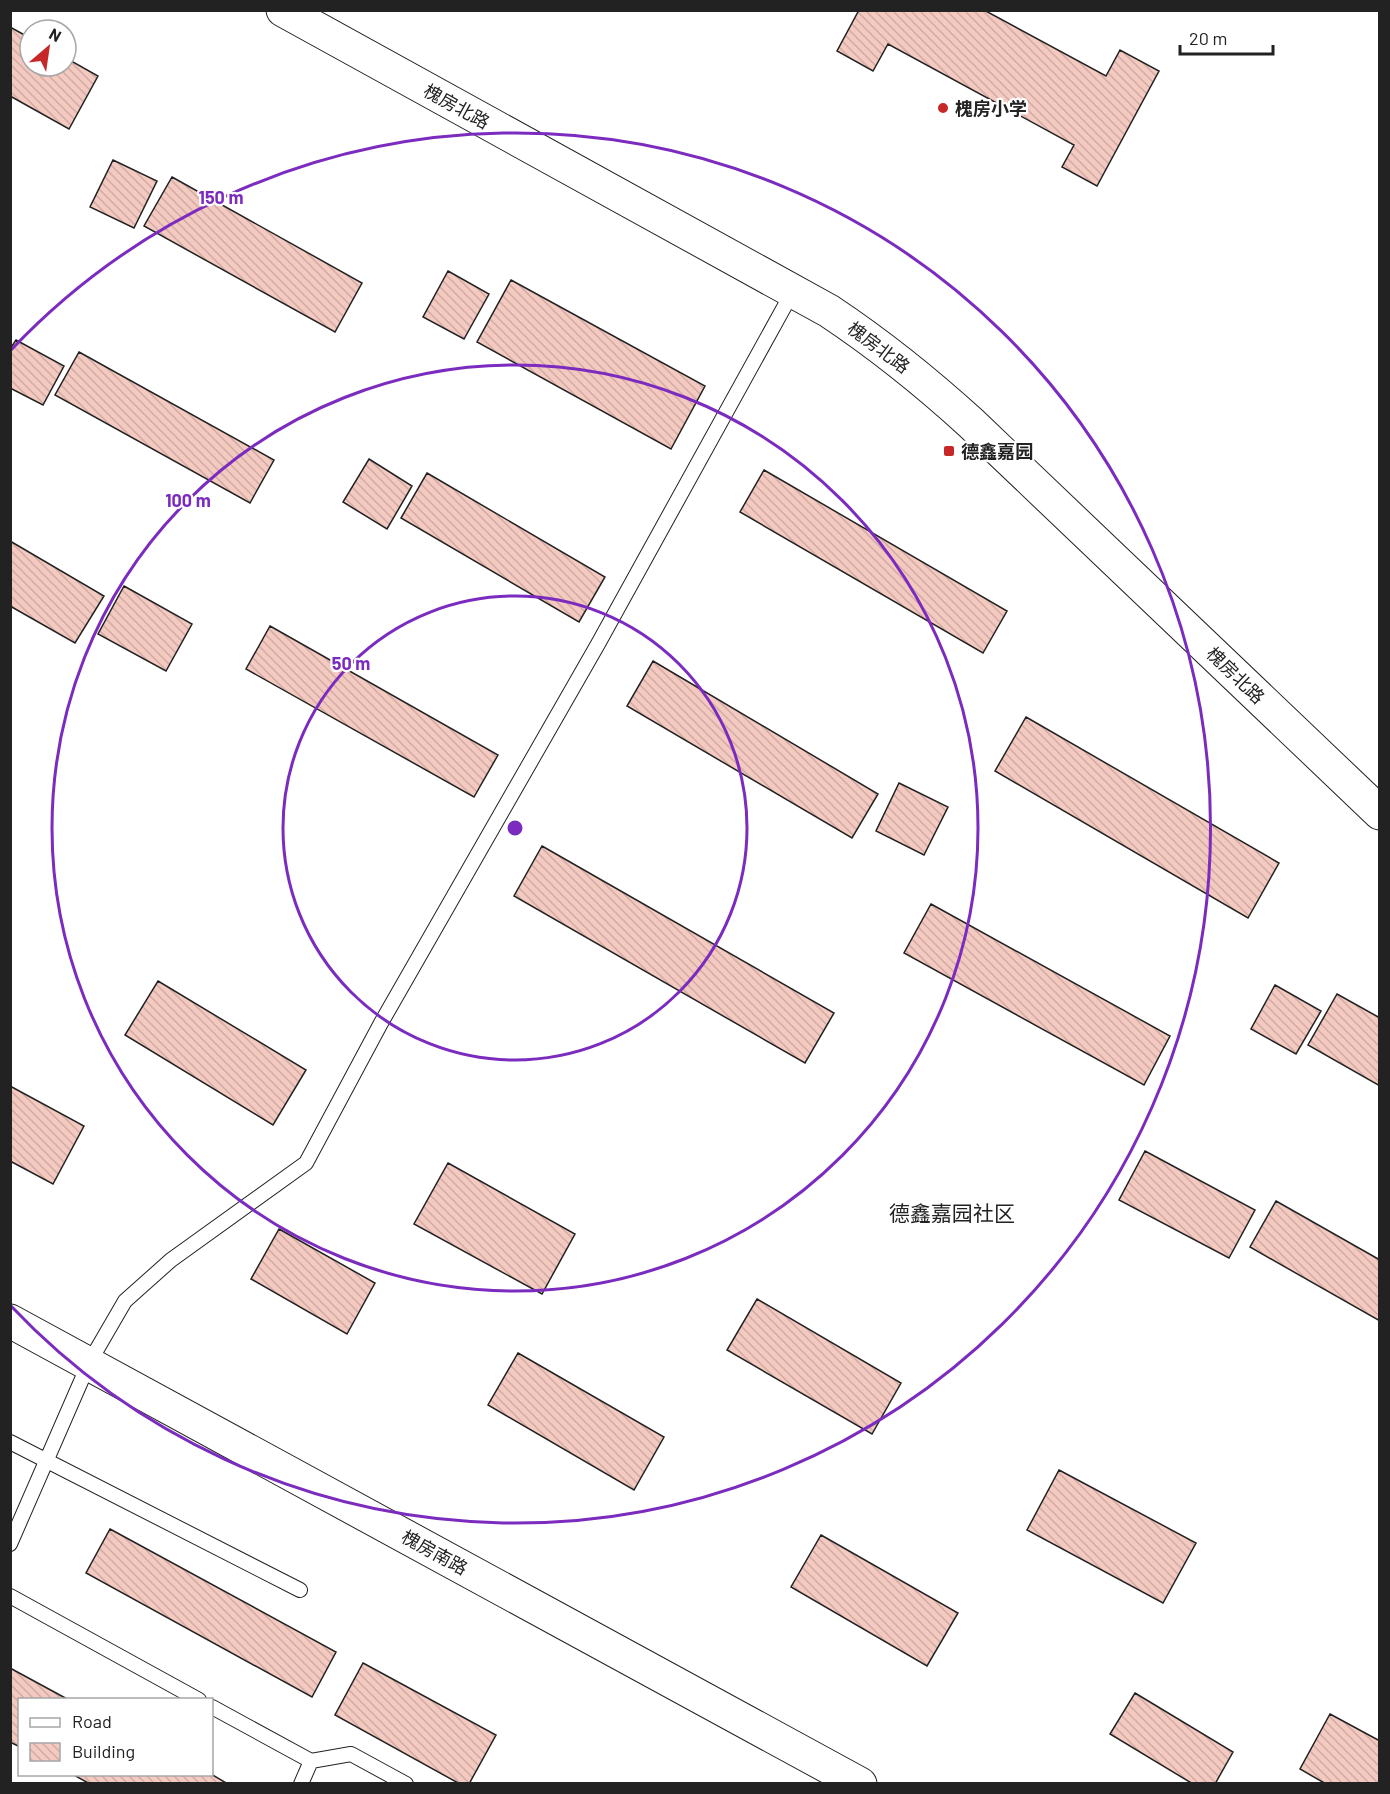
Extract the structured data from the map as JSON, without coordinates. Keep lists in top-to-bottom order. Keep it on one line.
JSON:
{"streets":{"street":["槐房北路","槐房南路"]},"districts":["德鑫嘉园社区"],"places":{"other":["槐房小学"],"transit":["德鑫嘉园"]},"legend":["Road","Building"],"scale_bar":"20 m","north":"top right","rings":["150 m","100 m","50 m"]}
